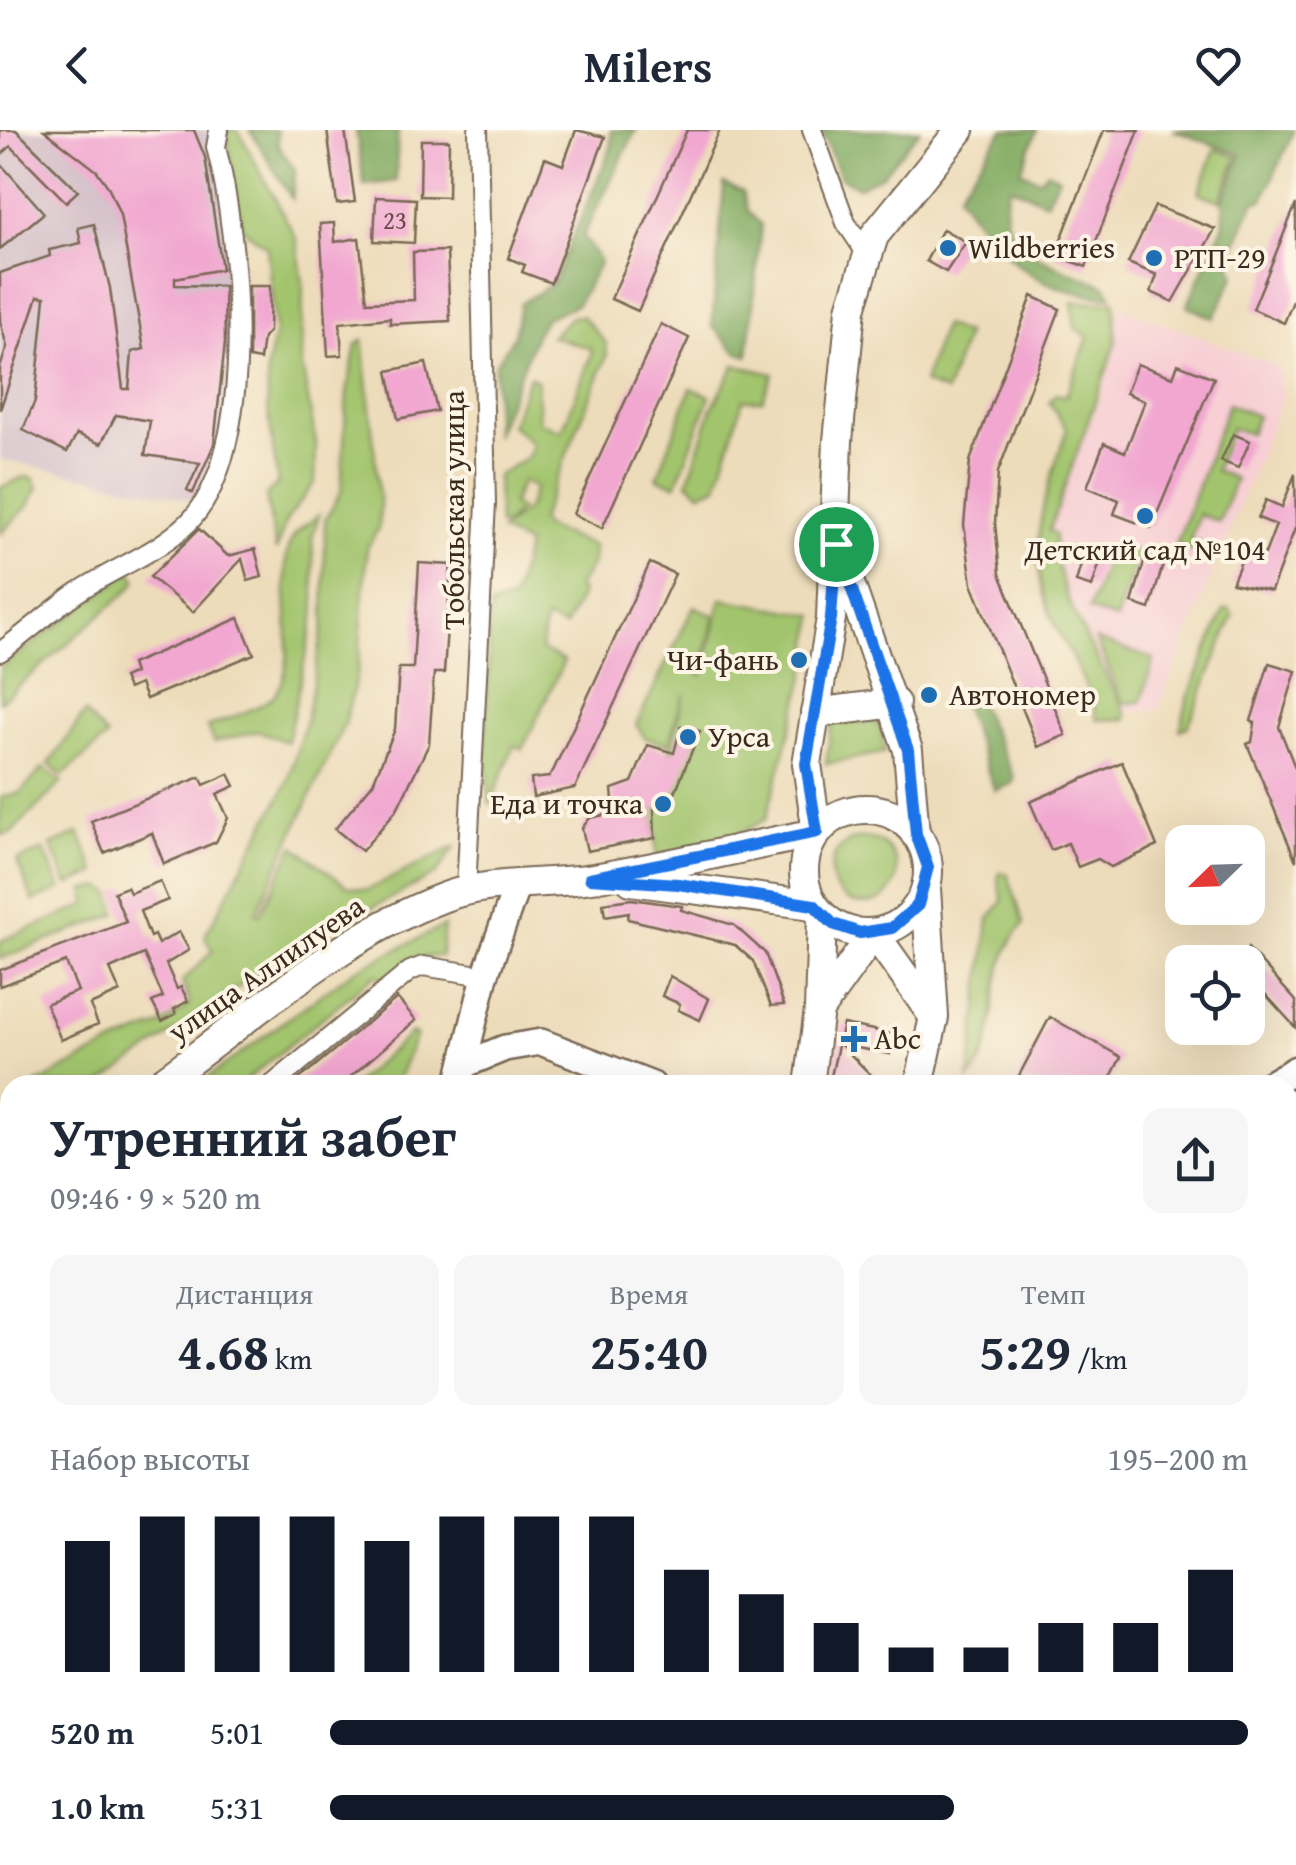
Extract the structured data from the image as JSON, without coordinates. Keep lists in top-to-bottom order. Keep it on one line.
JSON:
{"streets":{"main road":["улица Аллилуева"],"street":["Тобольская улица"]},"crossings":[["Тобольская улица","улица Аллилуева"]],"places":{"other":["Wildberries","РТП-29","Детский сад №104","Чи-фань","Автономер","Урса","Еда и точка"],"health":["Abc"]},"house_numbers":["23"],"north":"bottom left","page":{"header":"Milers","heading":["Утренний забег","09:46 · 9 × 520 m"],"stats":[["Дистанция","4.68 km"],["Время","25:40"],["Темп","5:29 /km"]],"chart":["Набор высоты","195–200 m"],"list":[{"name":"520 m","note":"5:01"},{"name":"1.0 km","note":"5:31"}]}}
